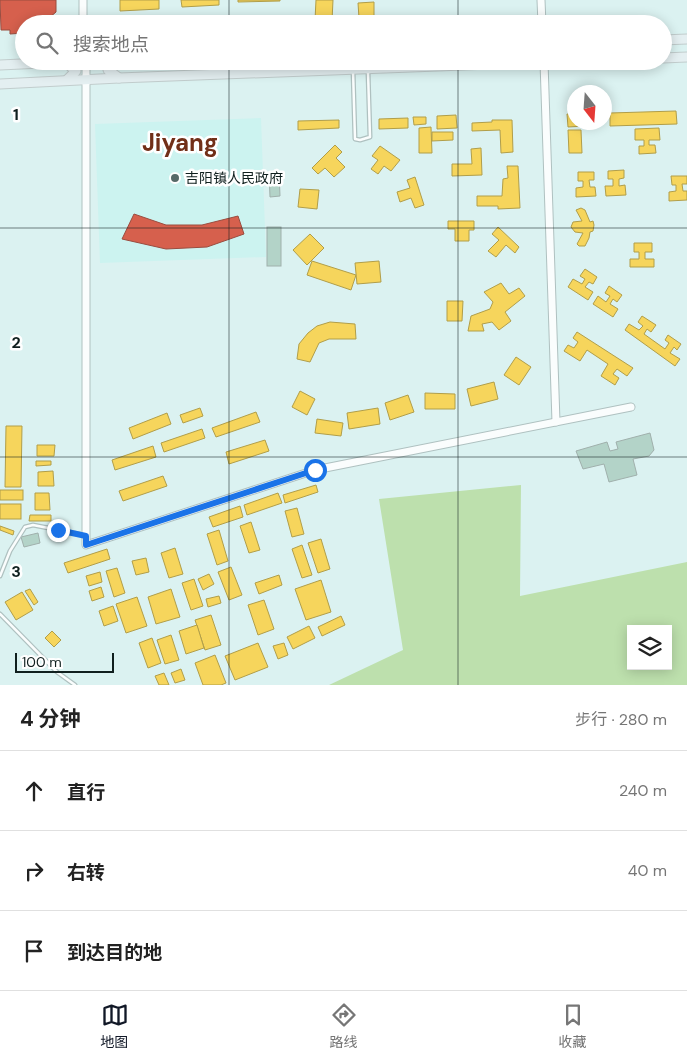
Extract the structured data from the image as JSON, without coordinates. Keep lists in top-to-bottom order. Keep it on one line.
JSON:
{"districts":["Jiyang"],"places":["吉阳镇人民政府"],"scale_bar":"100 m","north":"bottom","page":{"search":"搜索地点","scale":"100 m","heading":["4 分钟","步行 · 280 m"],"list":[["直行","240 m"],["右转","40 m"],"到达目的地"],"nav":["地图","路线","收藏"]},"grid":{"rows":["1","2","3"]}}
